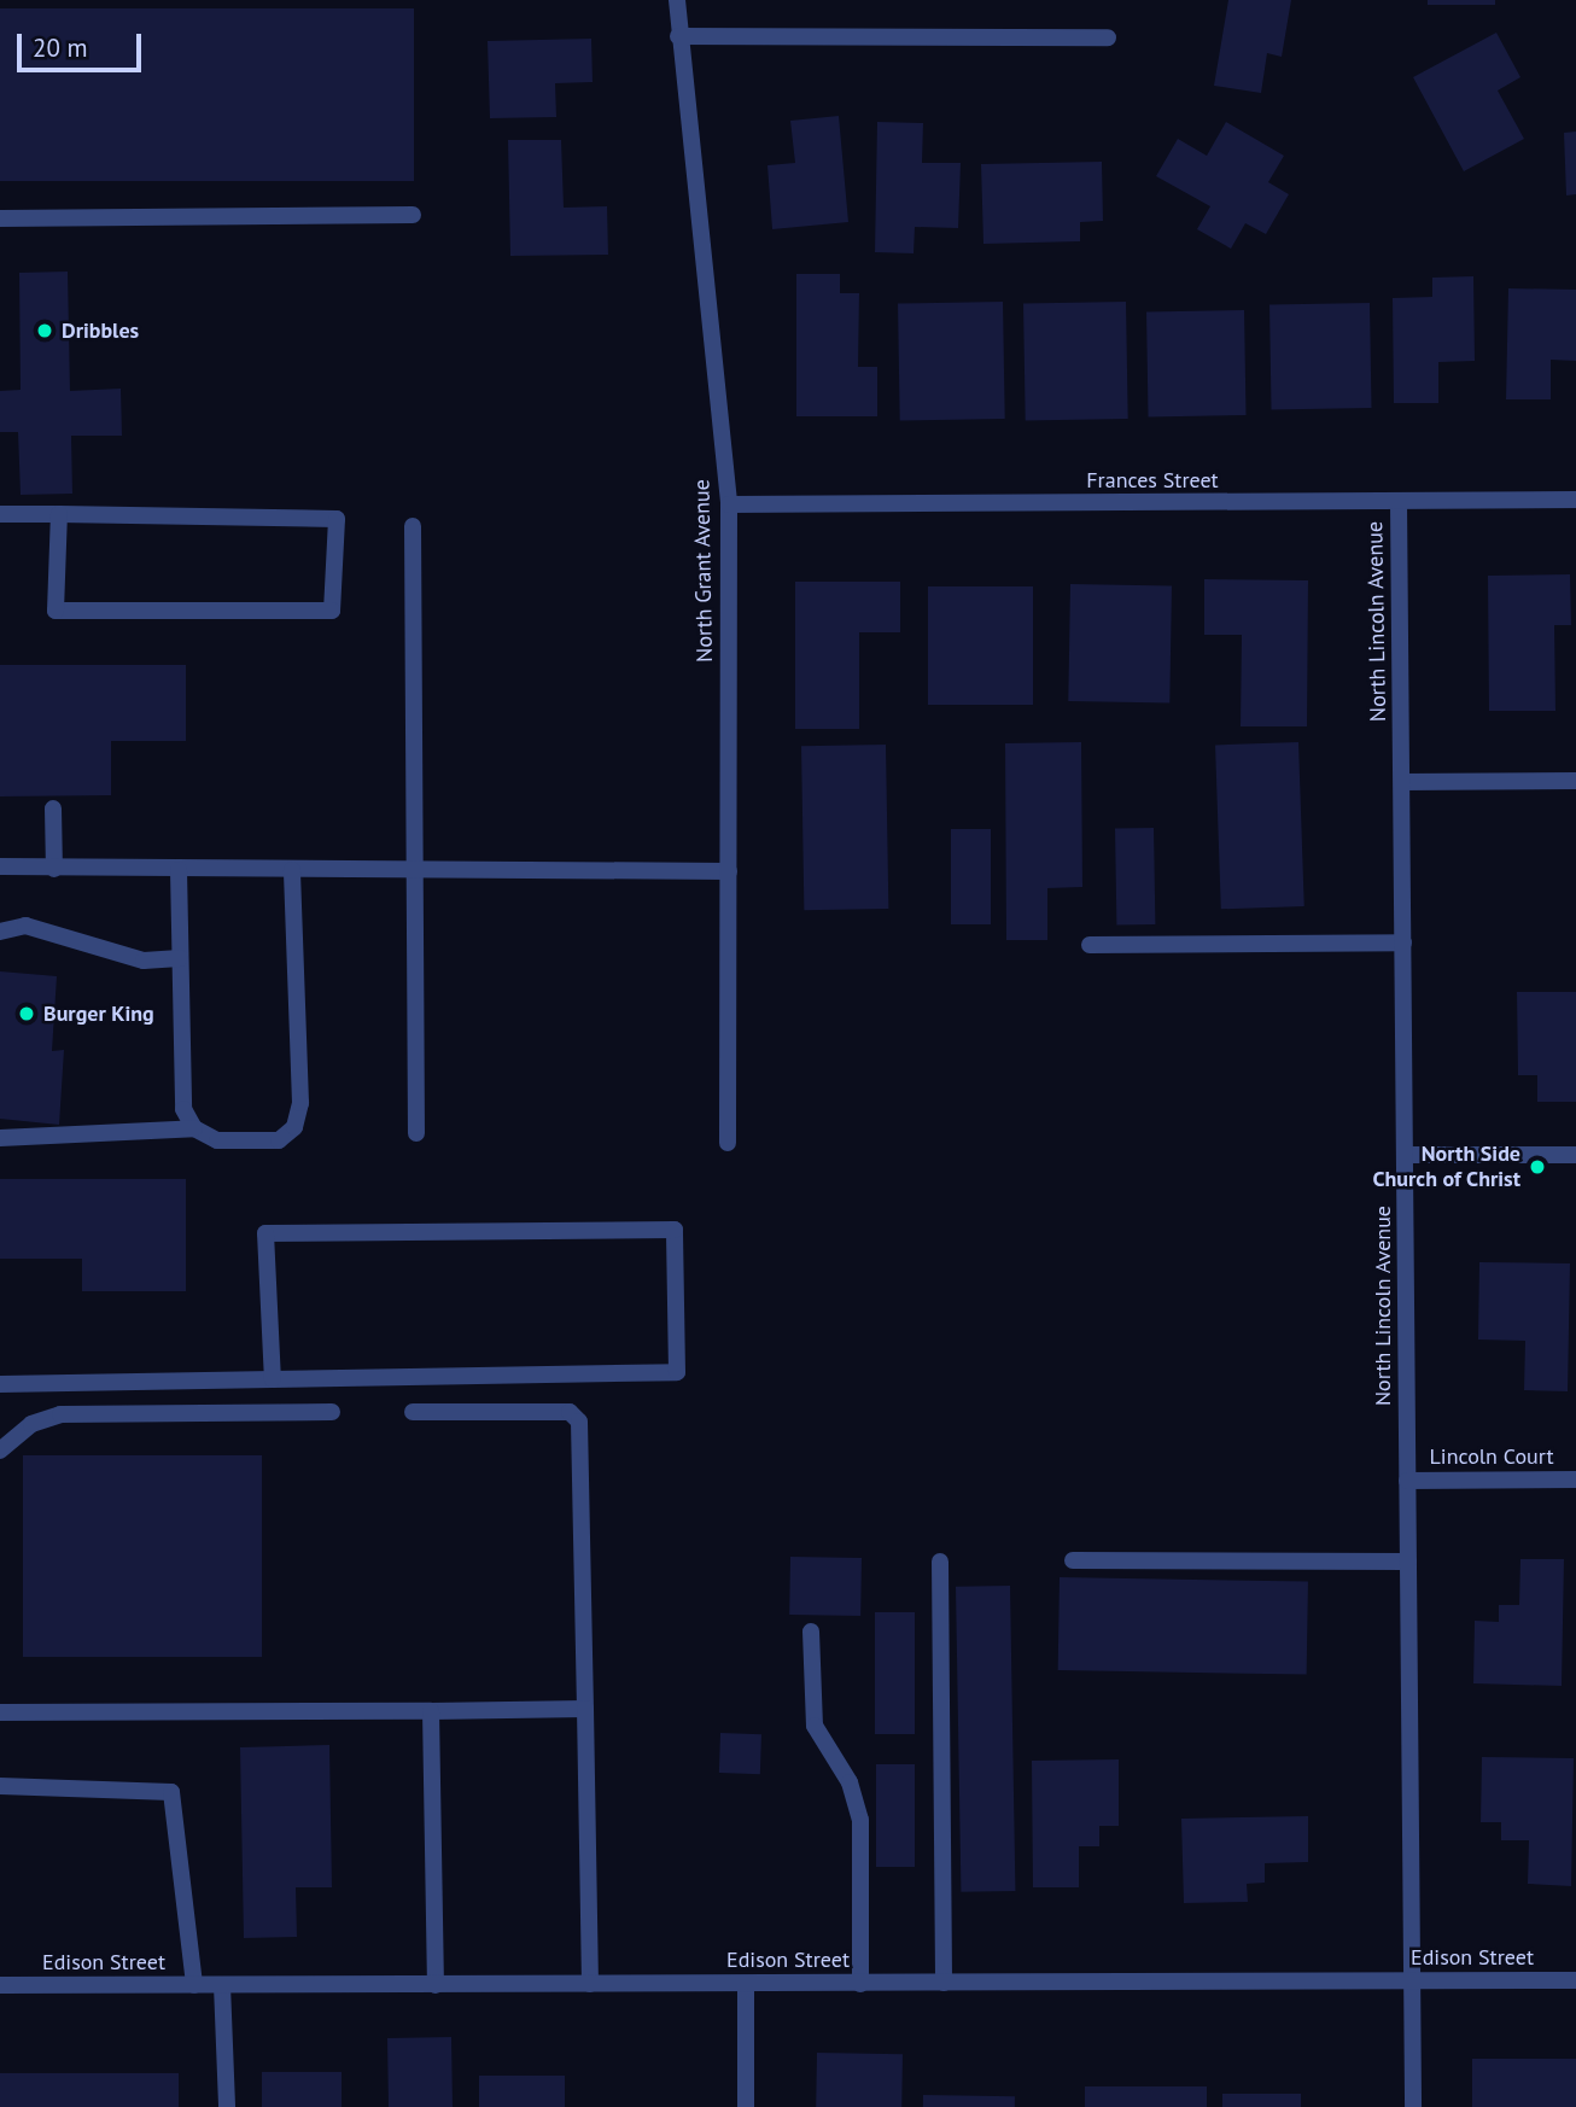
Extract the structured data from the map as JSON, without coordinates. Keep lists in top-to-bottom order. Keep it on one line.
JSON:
{"streets":{"street":["Frances Street","North Grant Avenue","North Lincoln Avenue","Lincoln Court","Edison Street"]},"crossings":[["Frances Street","North Grant Avenue"],["Frances Street","North Lincoln Avenue"],["North Lincoln Avenue","Lincoln Court"],["North Lincoln Avenue","Edison Street"]],"places":["Dribbles","Burger King","North Side Church of Christ"],"scale_bar":"20 m"}
